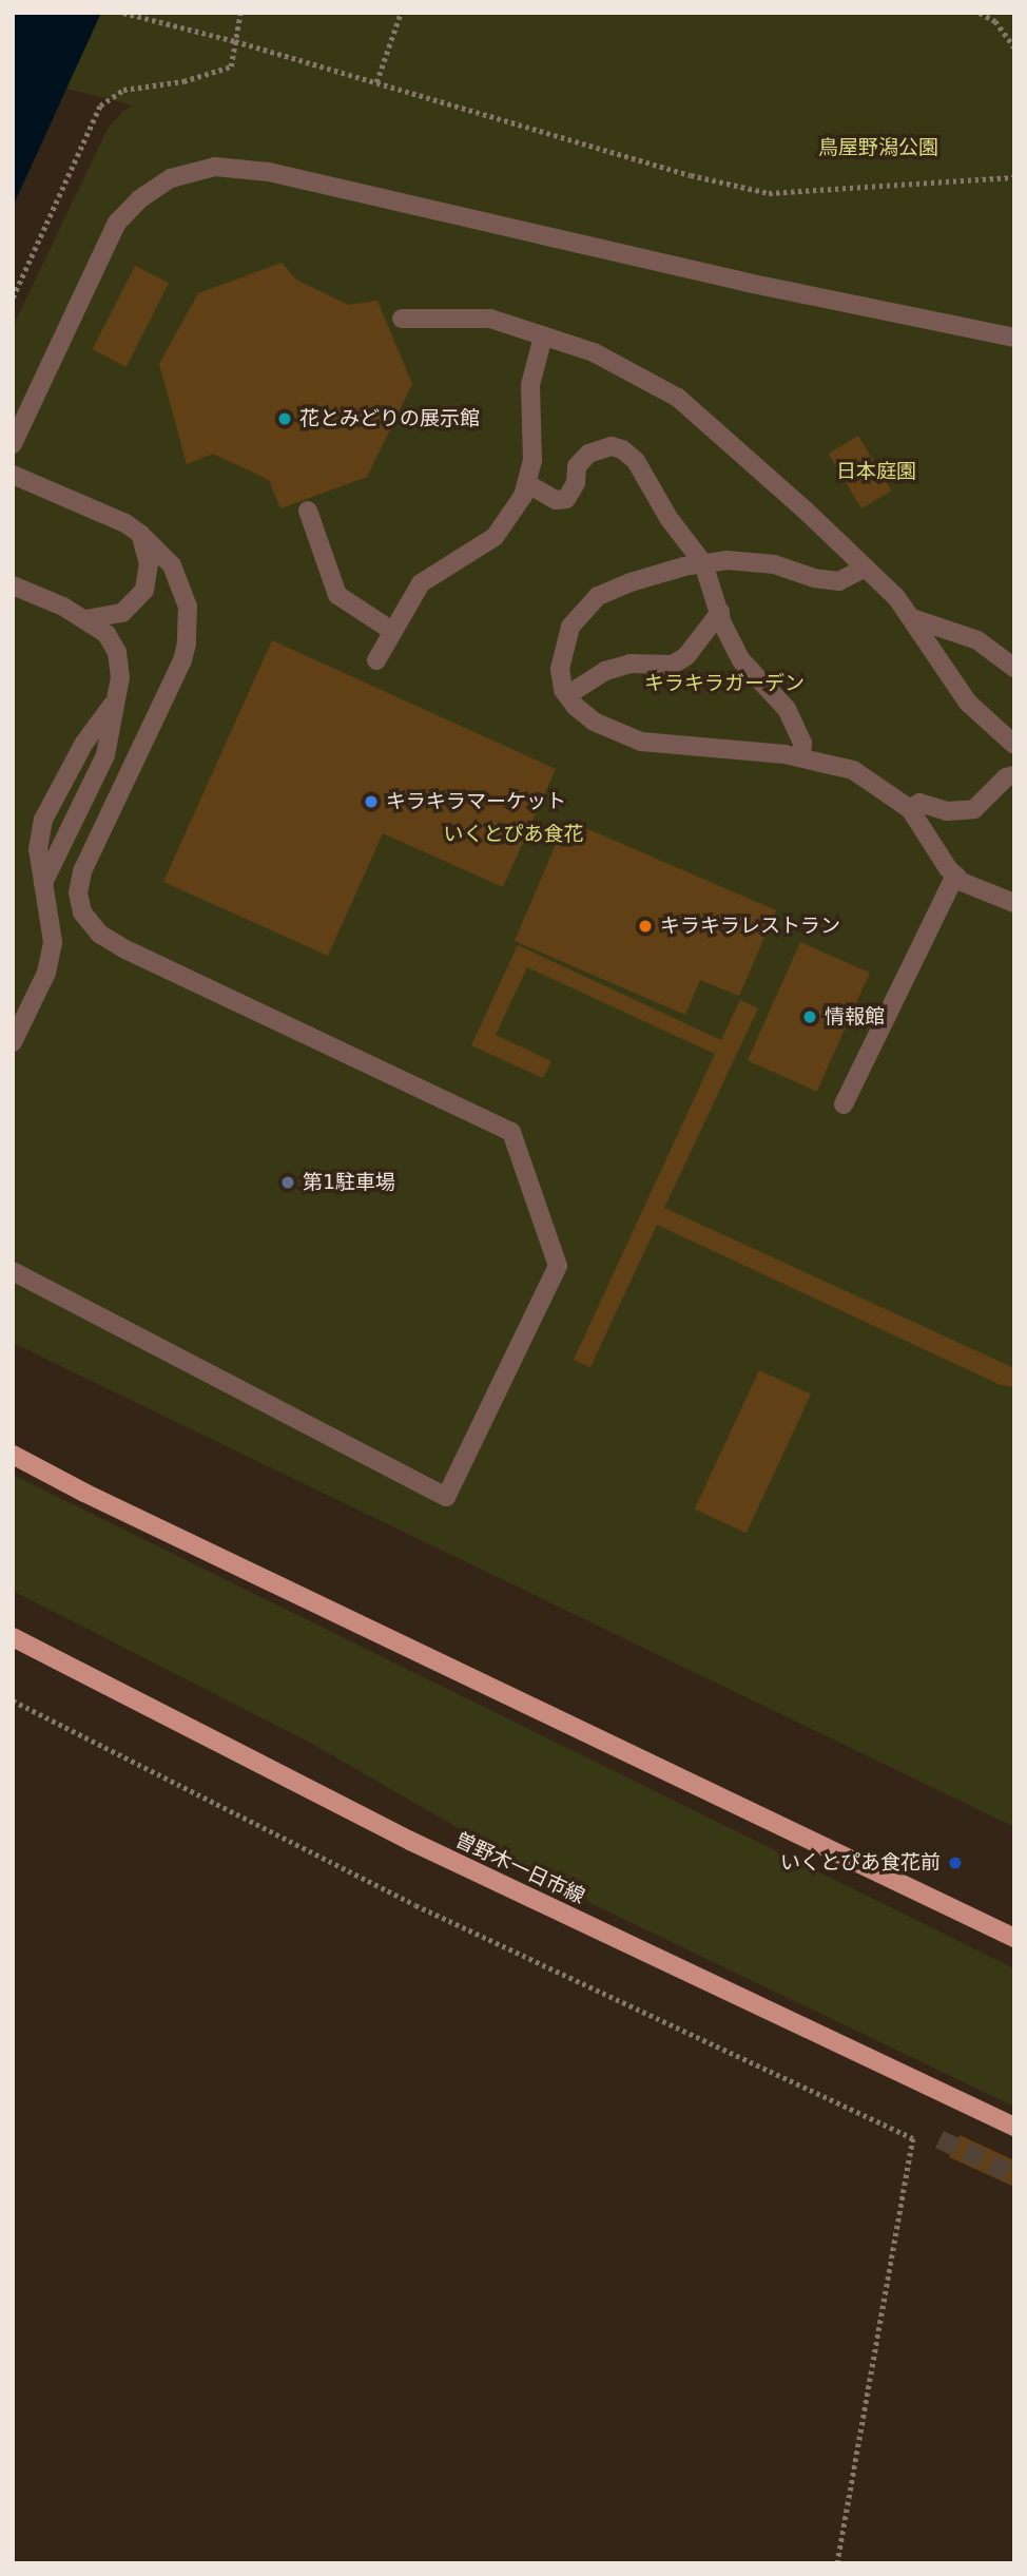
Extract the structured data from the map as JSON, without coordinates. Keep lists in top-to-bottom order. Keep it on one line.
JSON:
{"streets":{"main road":["曽野木一日市線"]},"parks":["鳥屋野潟公園","日本庭園","キラキラガーデン","いくとぴあ食花"],"places":["花とみどりの展示館","キラキラマーケット","キラキラレストラン","情報館","第1駐車場","いくとぴあ食花前"]}
